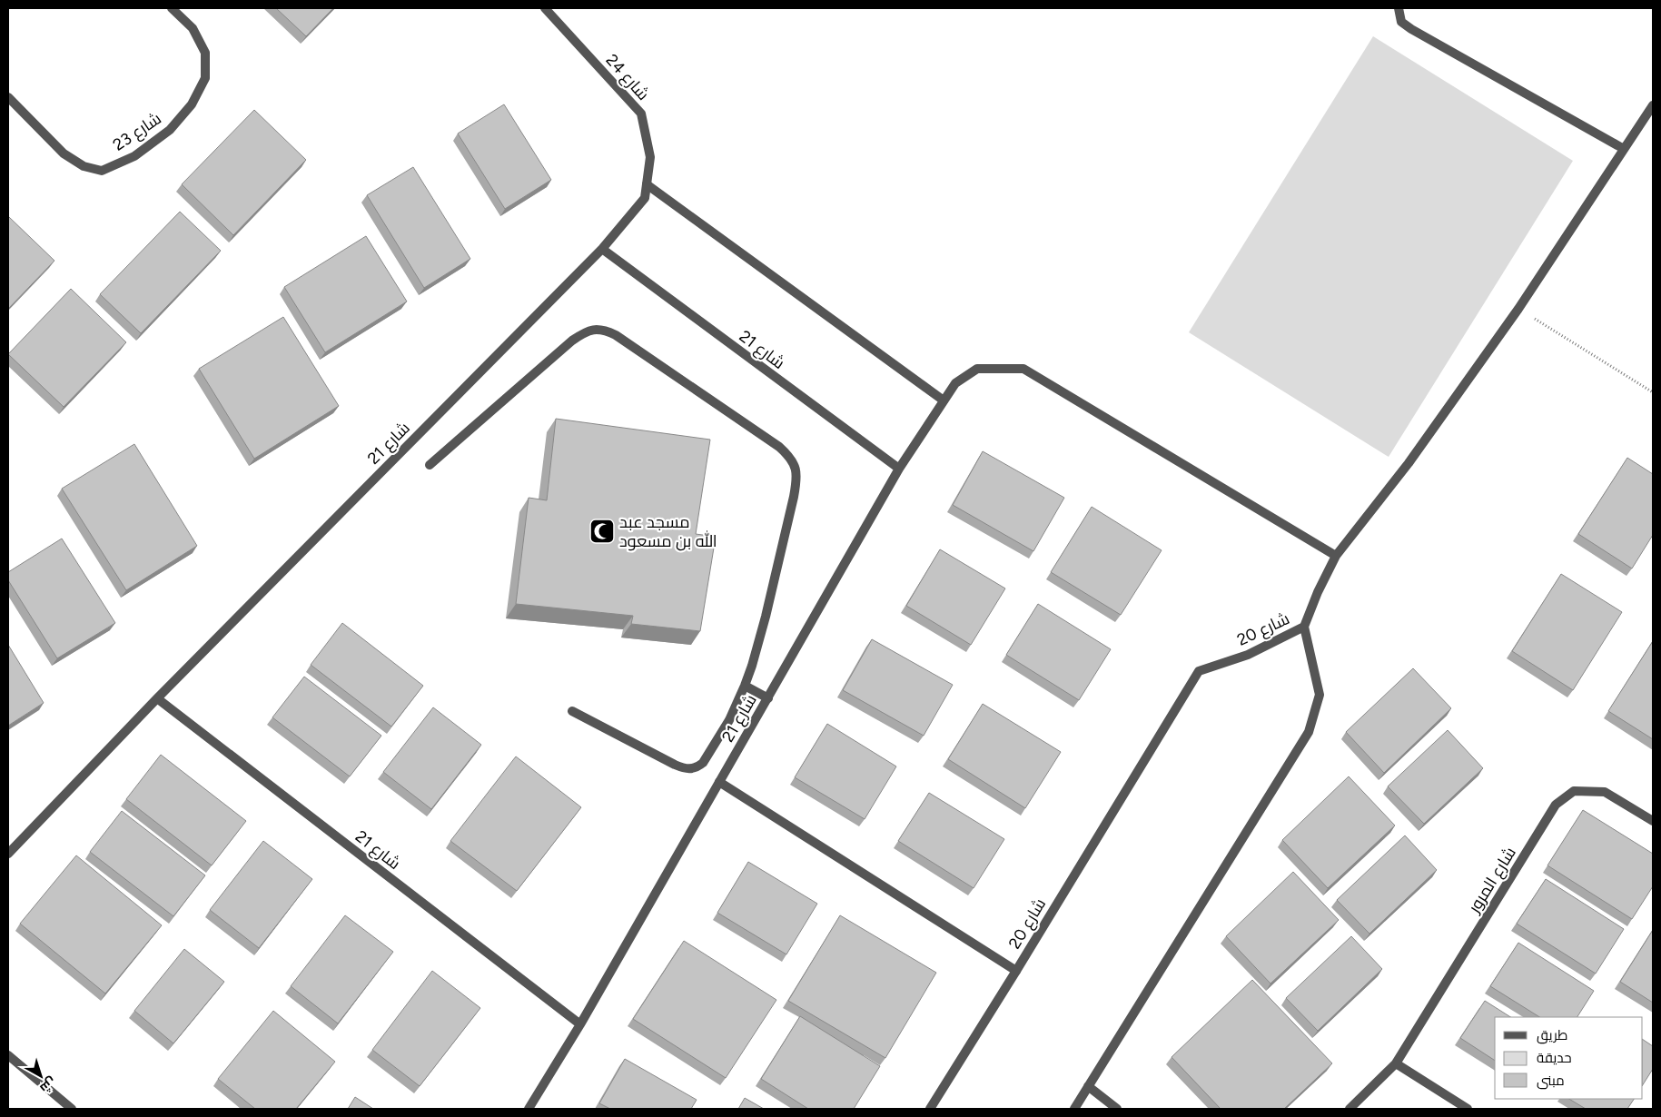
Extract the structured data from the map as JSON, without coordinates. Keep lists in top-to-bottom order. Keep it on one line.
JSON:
{"streets":{"street":["شارع 24","شارع 23","شارع 21","شارع 20","شارع المرور"]},"crossings":[["شارع 24","شارع 21"]],"places":{"mosque":["مسجد عبد الله بن مسعود"]},"legend":["طريق","حديقة","مبنى"],"north":"bottom right"}
